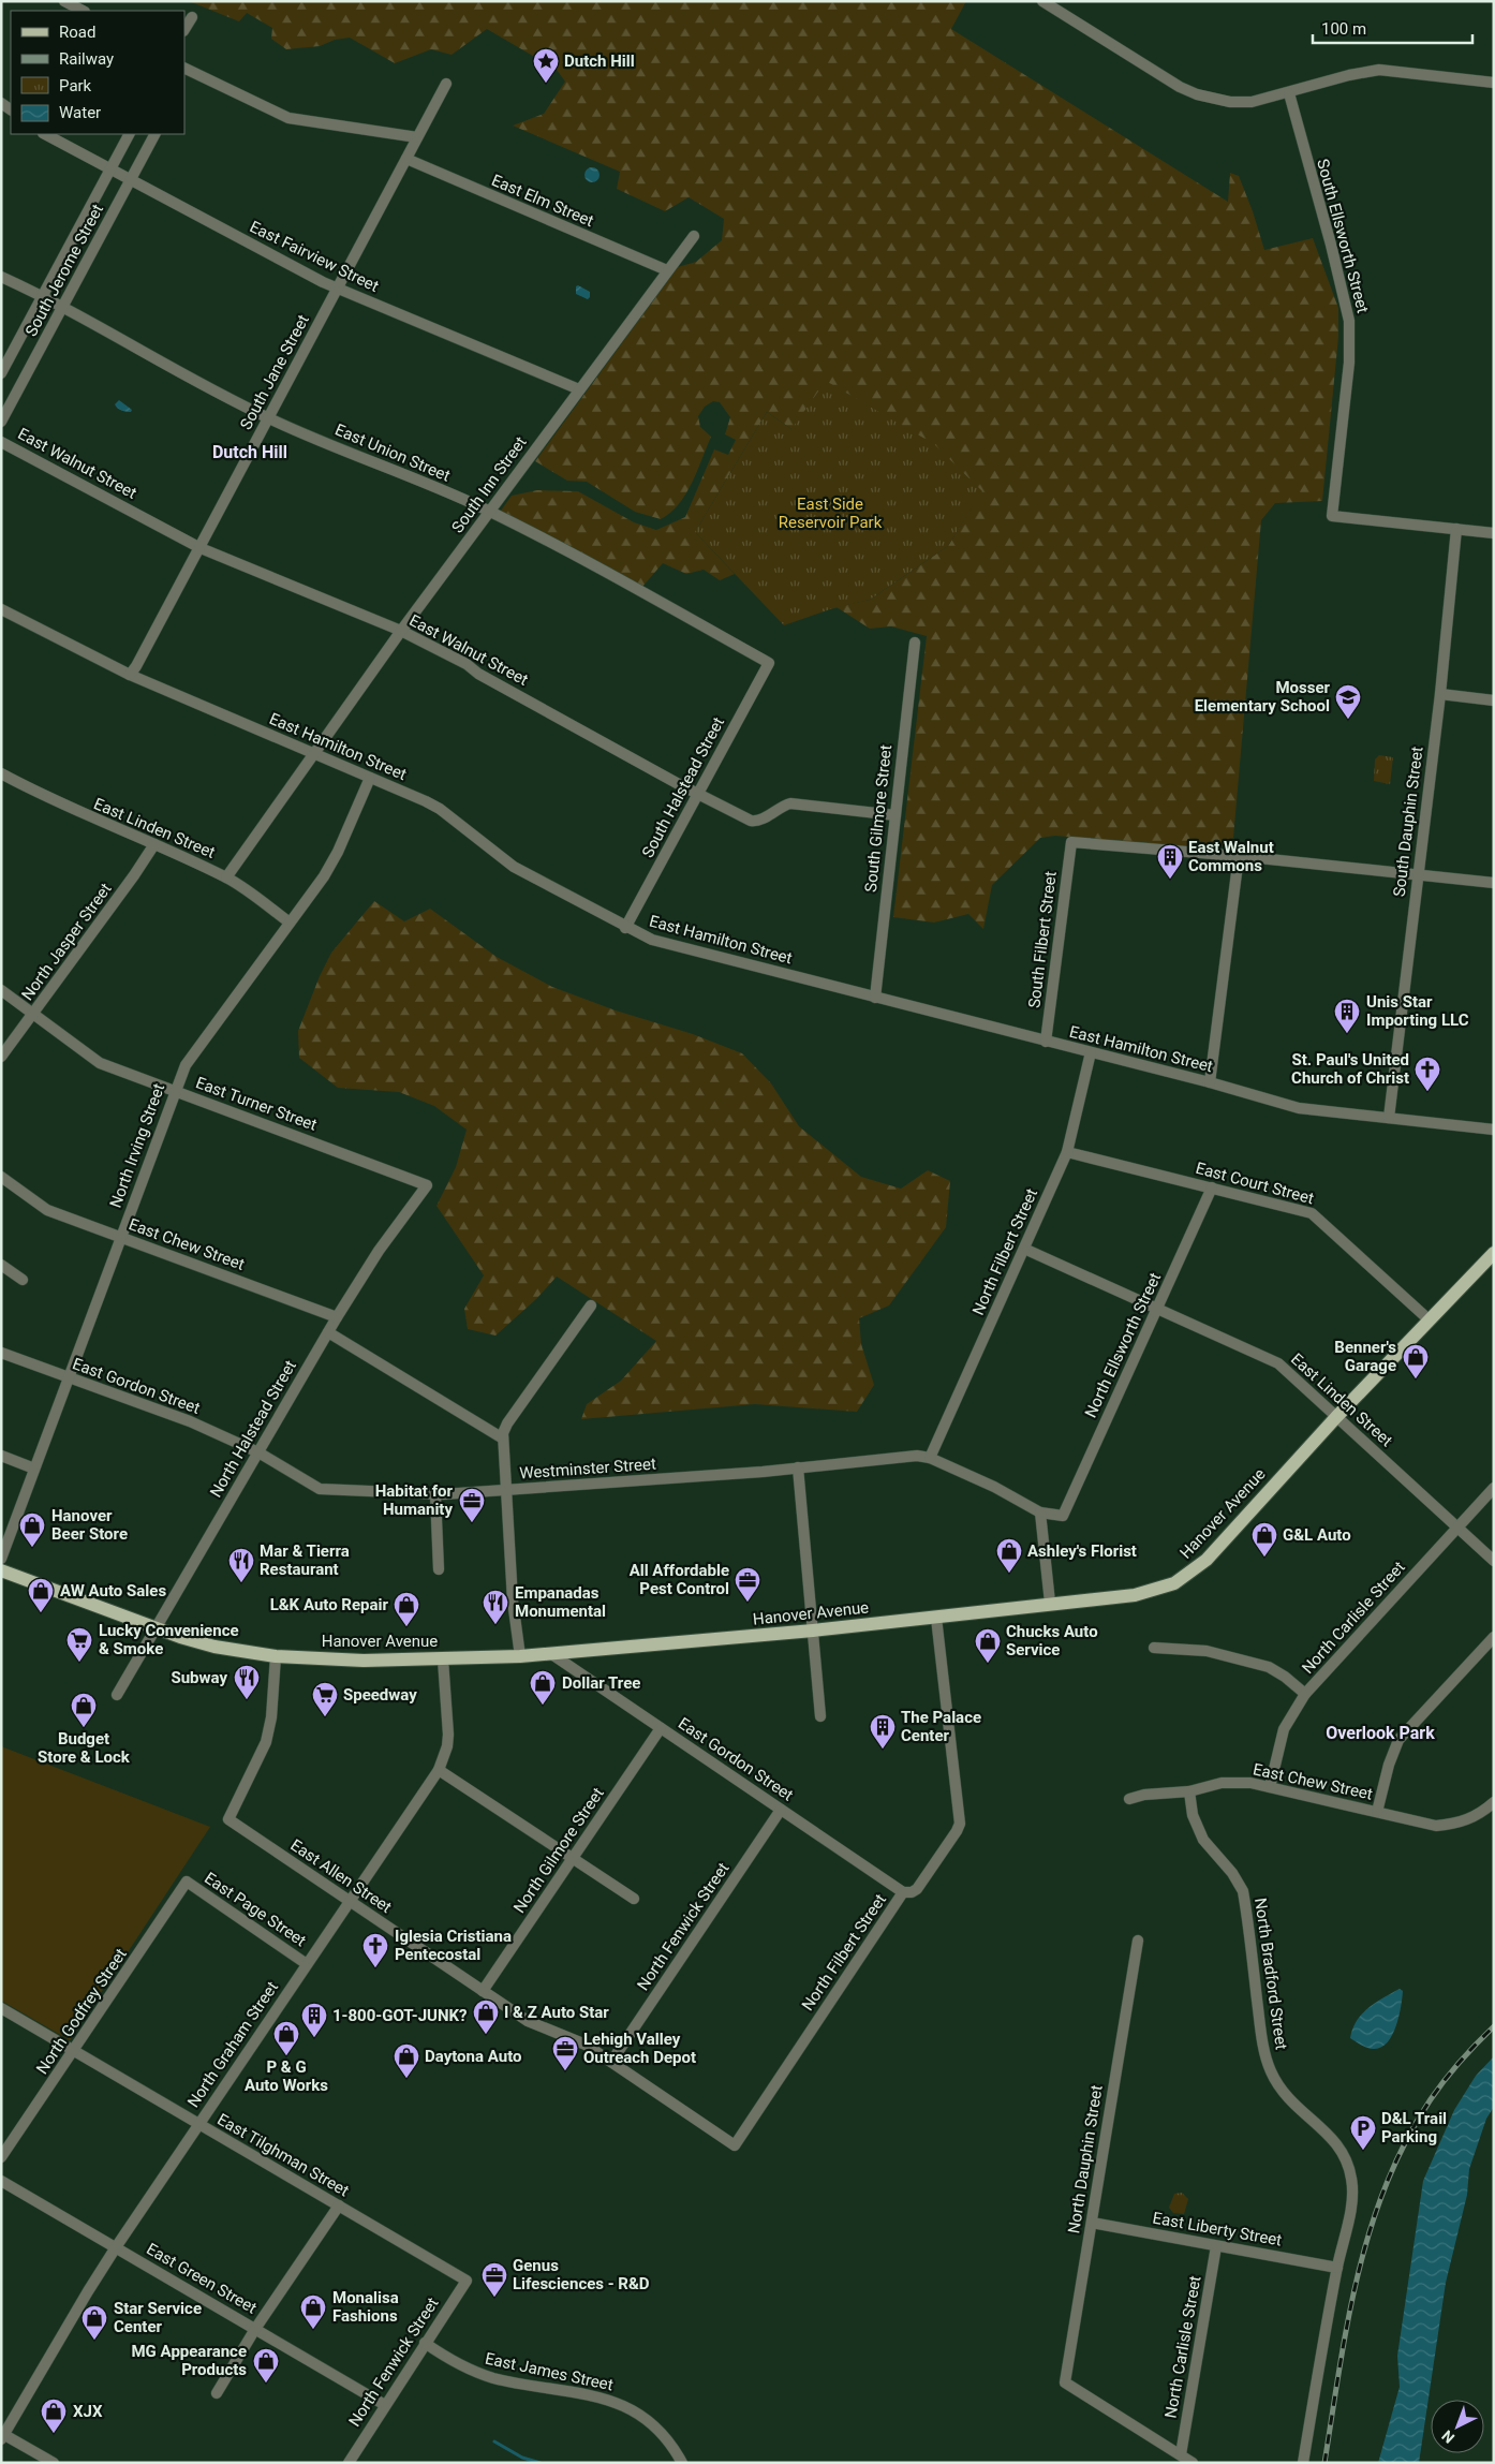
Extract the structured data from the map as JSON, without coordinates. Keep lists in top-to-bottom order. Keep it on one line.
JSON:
{"streets":{"main road":["Hanover Avenue"],"street":["East Elm Street","South Ellsworth Street","East Fairview Street","South Jerome Street","South Jane Street","East Union Street","East Walnut Street","South Inn Street","East Hamilton Street","South Halstead Street","South Gilmore Street","South Dauphin Street","East Linden Street","South Filbert Street","North Jasper Street","East Turner Street","North Irving Street","East Court Street","East Chew Street","North Filbert Street","North Ellsworth Street","East Gordon Street","North Halstead Street","Westminster Street","North Carlisle Street","North Gilmore Street","East Allen Street","East Page Street","North Fenwick Street","North Bradford Street","North Godfrey Street","North Graham Street","East Tilghman Street","North Dauphin Street","East Liberty Street","East Green Street","East James Street"]},"crossings":[["East Elm Street","South Jane Street"],["East Elm Street","South Inn Street"],["South Ellsworth Street","South Dauphin Street"],["East Fairview Street","South Jerome Street"],["East Fairview Street","South Jane Street"],["East Fairview Street","South Inn Street"],["South Jerome Street","East Union Street"],["South Jane Street","East Union Street"],["South Jane Street","East Walnut Street"],["South Jane Street","East Hamilton Street"],["East Union Street","South Inn Street"],["East Union Street","South Halstead Street"],["East Walnut Street","South Inn Street"],["East Walnut Street","South Halstead Street"],["East Walnut Street","South Gilmore Street"],["South Inn Street","East Hamilton Street"],["South Inn Street","East Linden Street"],["East Hamilton Street","South Halstead Street"],["East Hamilton Street","South Gilmore Street"],["East Hamilton Street","South Dauphin Street"],["East Hamilton Street","South Filbert Street"],["East Hamilton Street","North Irving Street"],["East Hamilton Street","North Filbert Street"],["East Linden Street","North Jasper Street"],["East Linden Street","North Irving Street"],["East Linden Street","North Filbert Street"],["East Linden Street","North Ellsworth Street"],["East Linden Street","Hanover Avenue"],["East Linden Street","North Carlisle Street"],["North Jasper Street","East Turner Street"],["East Turner Street","North Irving Street"],["East Turner Street","North Halstead Street"],["North Irving Street","East Chew Street"],["North Irving Street","East Gordon Street"],["East Court Street","North Filbert Street"],["East Court Street","North Ellsworth Street"],["East Court Street","Hanover Avenue"],["East Chew Street","North Halstead Street"],["East Chew Street","North Carlisle Street"],["East Chew Street","North Bradford Street"],["North Filbert Street","East Gordon Street"],["North Filbert Street","Westminster Street"],["North Filbert Street","Hanover Avenue"],["North Filbert Street","East Allen Street"],["East Gordon Street","North Halstead Street"],["East Gordon Street","Westminster Street"],["East Gordon Street","Hanover Avenue"],["East Gordon Street","North Gilmore Street"],["East Gordon Street","North Fenwick Street"],["North Halstead Street","Westminster Street"],["North Halstead Street","Hanover Avenue"],["Hanover Avenue","East Allen Street"],["Hanover Avenue","North Graham Street"],["North Carlisle Street","North Dauphin Street"],["North Carlisle Street","East Liberty Street"],["North Gilmore Street","East Allen Street"],["East Allen Street","North Fenwick Street"],["East Allen Street","North Graham Street"],["East Page Street","North Godfrey Street"],["East Page Street","North Graham Street"],["North Fenwick Street","East Tilghman Street"],["North Fenwick Street","East Green Street"],["North Fenwick Street","East James Street"],["North Bradford Street","East Liberty Street"],["North Godfrey Street","East Tilghman Street"],["North Graham Street","East Tilghman Street"],["North Graham Street","East Green Street"],["North Dauphin Street","East Liberty Street"]],"districts":["Dutch Hill","Overlook Park"],"parks":["East Side Reservoir Park"],"places":{"place":["Dutch Hill"],"school or university":["Mosser Elementary School"],"building":["East Walnut Commons","Unis Star Importing LLC","The Palace Center","1-800-GOT-JUNK?"],"church":["St. Paul's United Church of Christ","Iglesia Cristiana Pentecostal"],"shop":["Benner's Garage","Hanover Beer Store","G&L Auto","Ashley's Florist","AW Auto Sales","L&K Auto Repair","Chucks Auto Service","Dollar Tree","Budget Store & Lock","I & Z Auto Star","P & G Auto Works","Daytona Auto","Monalisa Fashions","Star Service Center","MG Appearance Products","XJX"],"office":["Habitat for Humanity","All Affordable Pest Control","Lehigh Valley Outreach Depot","Genus Lifesciences - R&D"],"restaurant":["Mar & Tierra Restaurant","Empanadas Monumental","Subway"],"supermarket":["Lucky Convenience & Smoke","Speedway"],"parking":["D&L Trail Parking"]},"legend":["Road","Railway","Park","Water"],"scale_bar":"100 m","north":"bottom left"}
